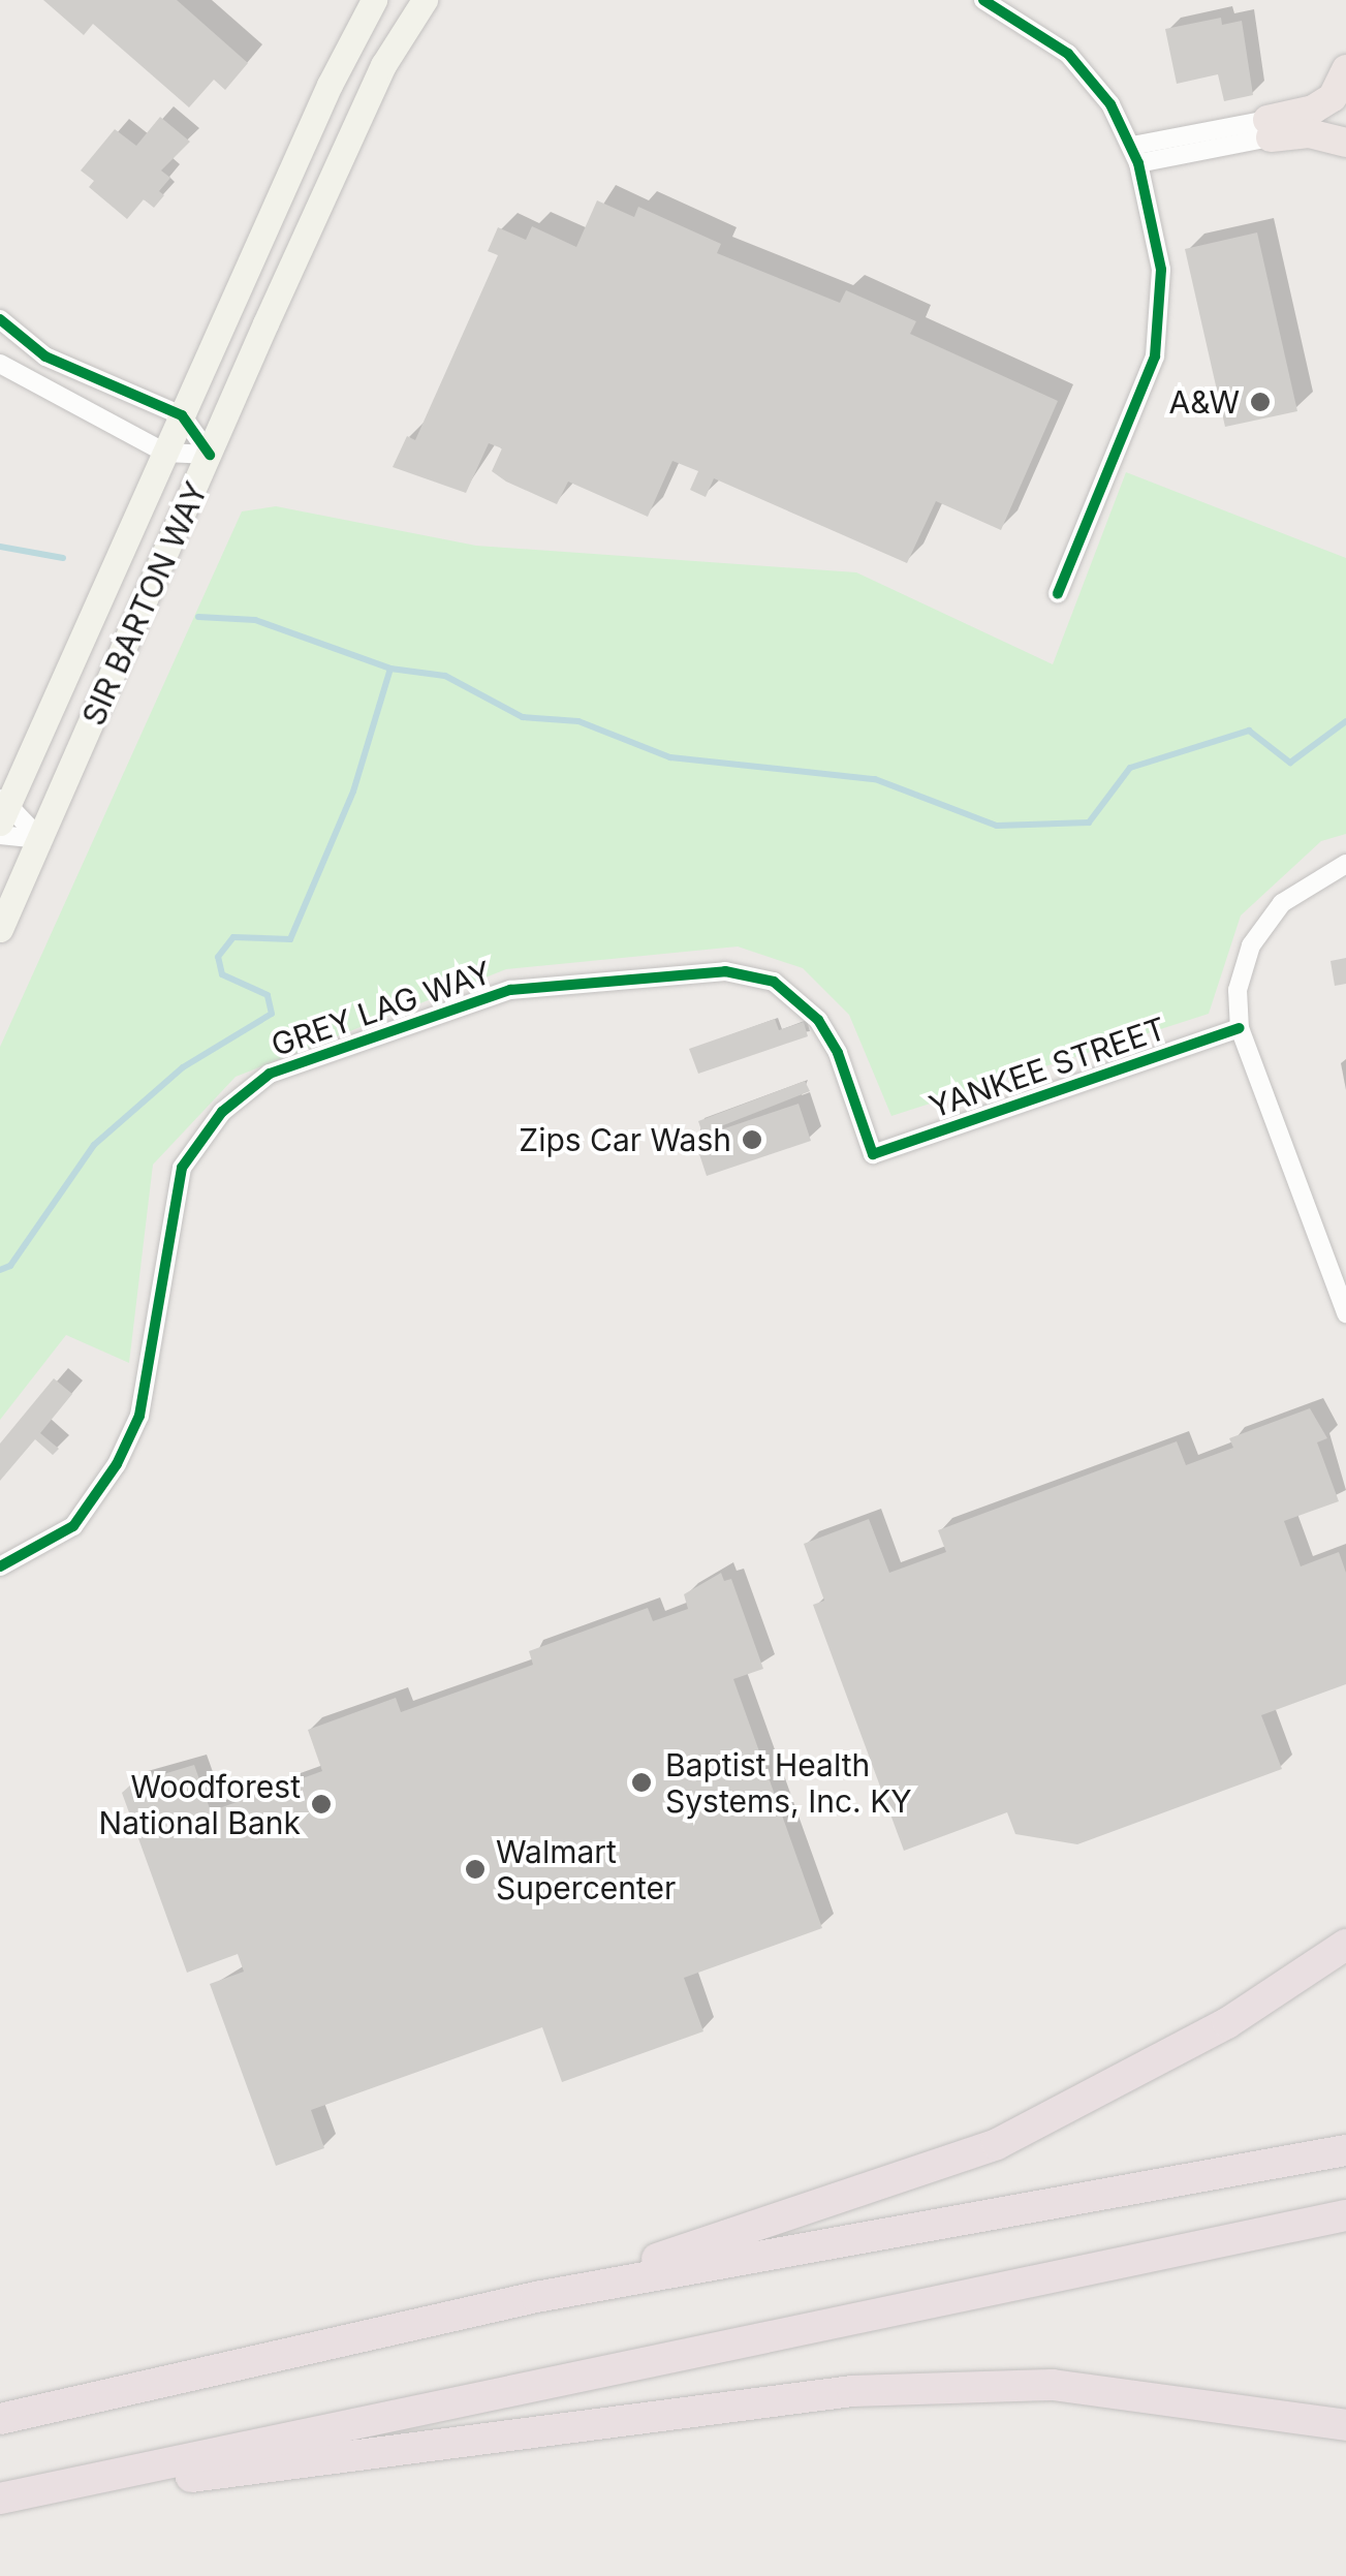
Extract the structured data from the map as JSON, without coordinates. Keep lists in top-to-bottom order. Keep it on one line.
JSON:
{"streets":{"main road":["SIR BARTON WAY"],"street":["GREY LAG WAY","YANKEE STREET"]},"crossings":[["GREY LAG WAY","YANKEE STREET"]],"places":["A&W","Zips Car Wash","Baptist Health Systems, Inc. KY","Woodforest National Bank","Walmart Supercenter"]}
